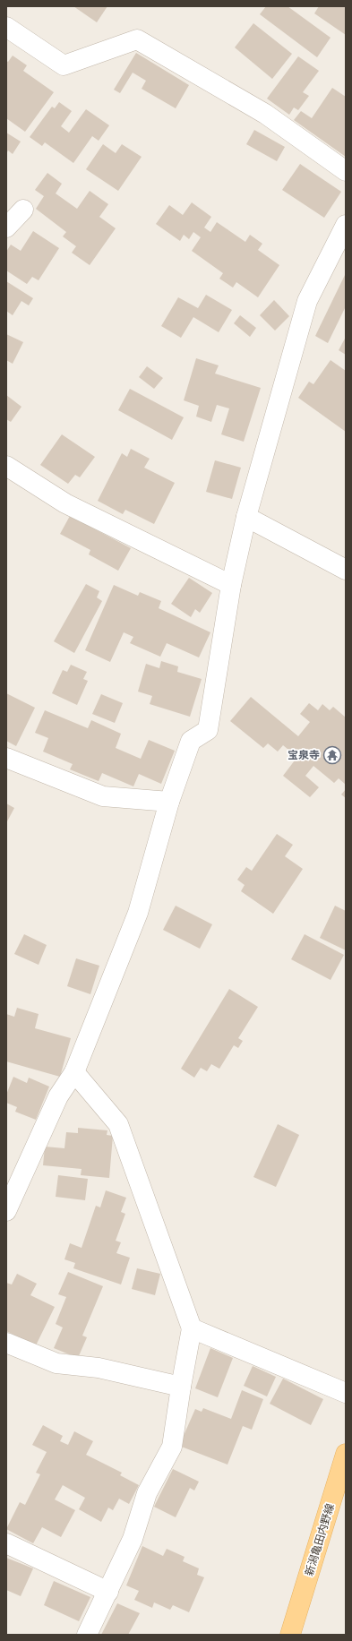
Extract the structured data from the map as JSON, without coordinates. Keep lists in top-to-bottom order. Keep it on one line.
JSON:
{"streets":{"main road":["新潟亀田内野線"]},"places":{"temple":["宝泉寺"]}}
